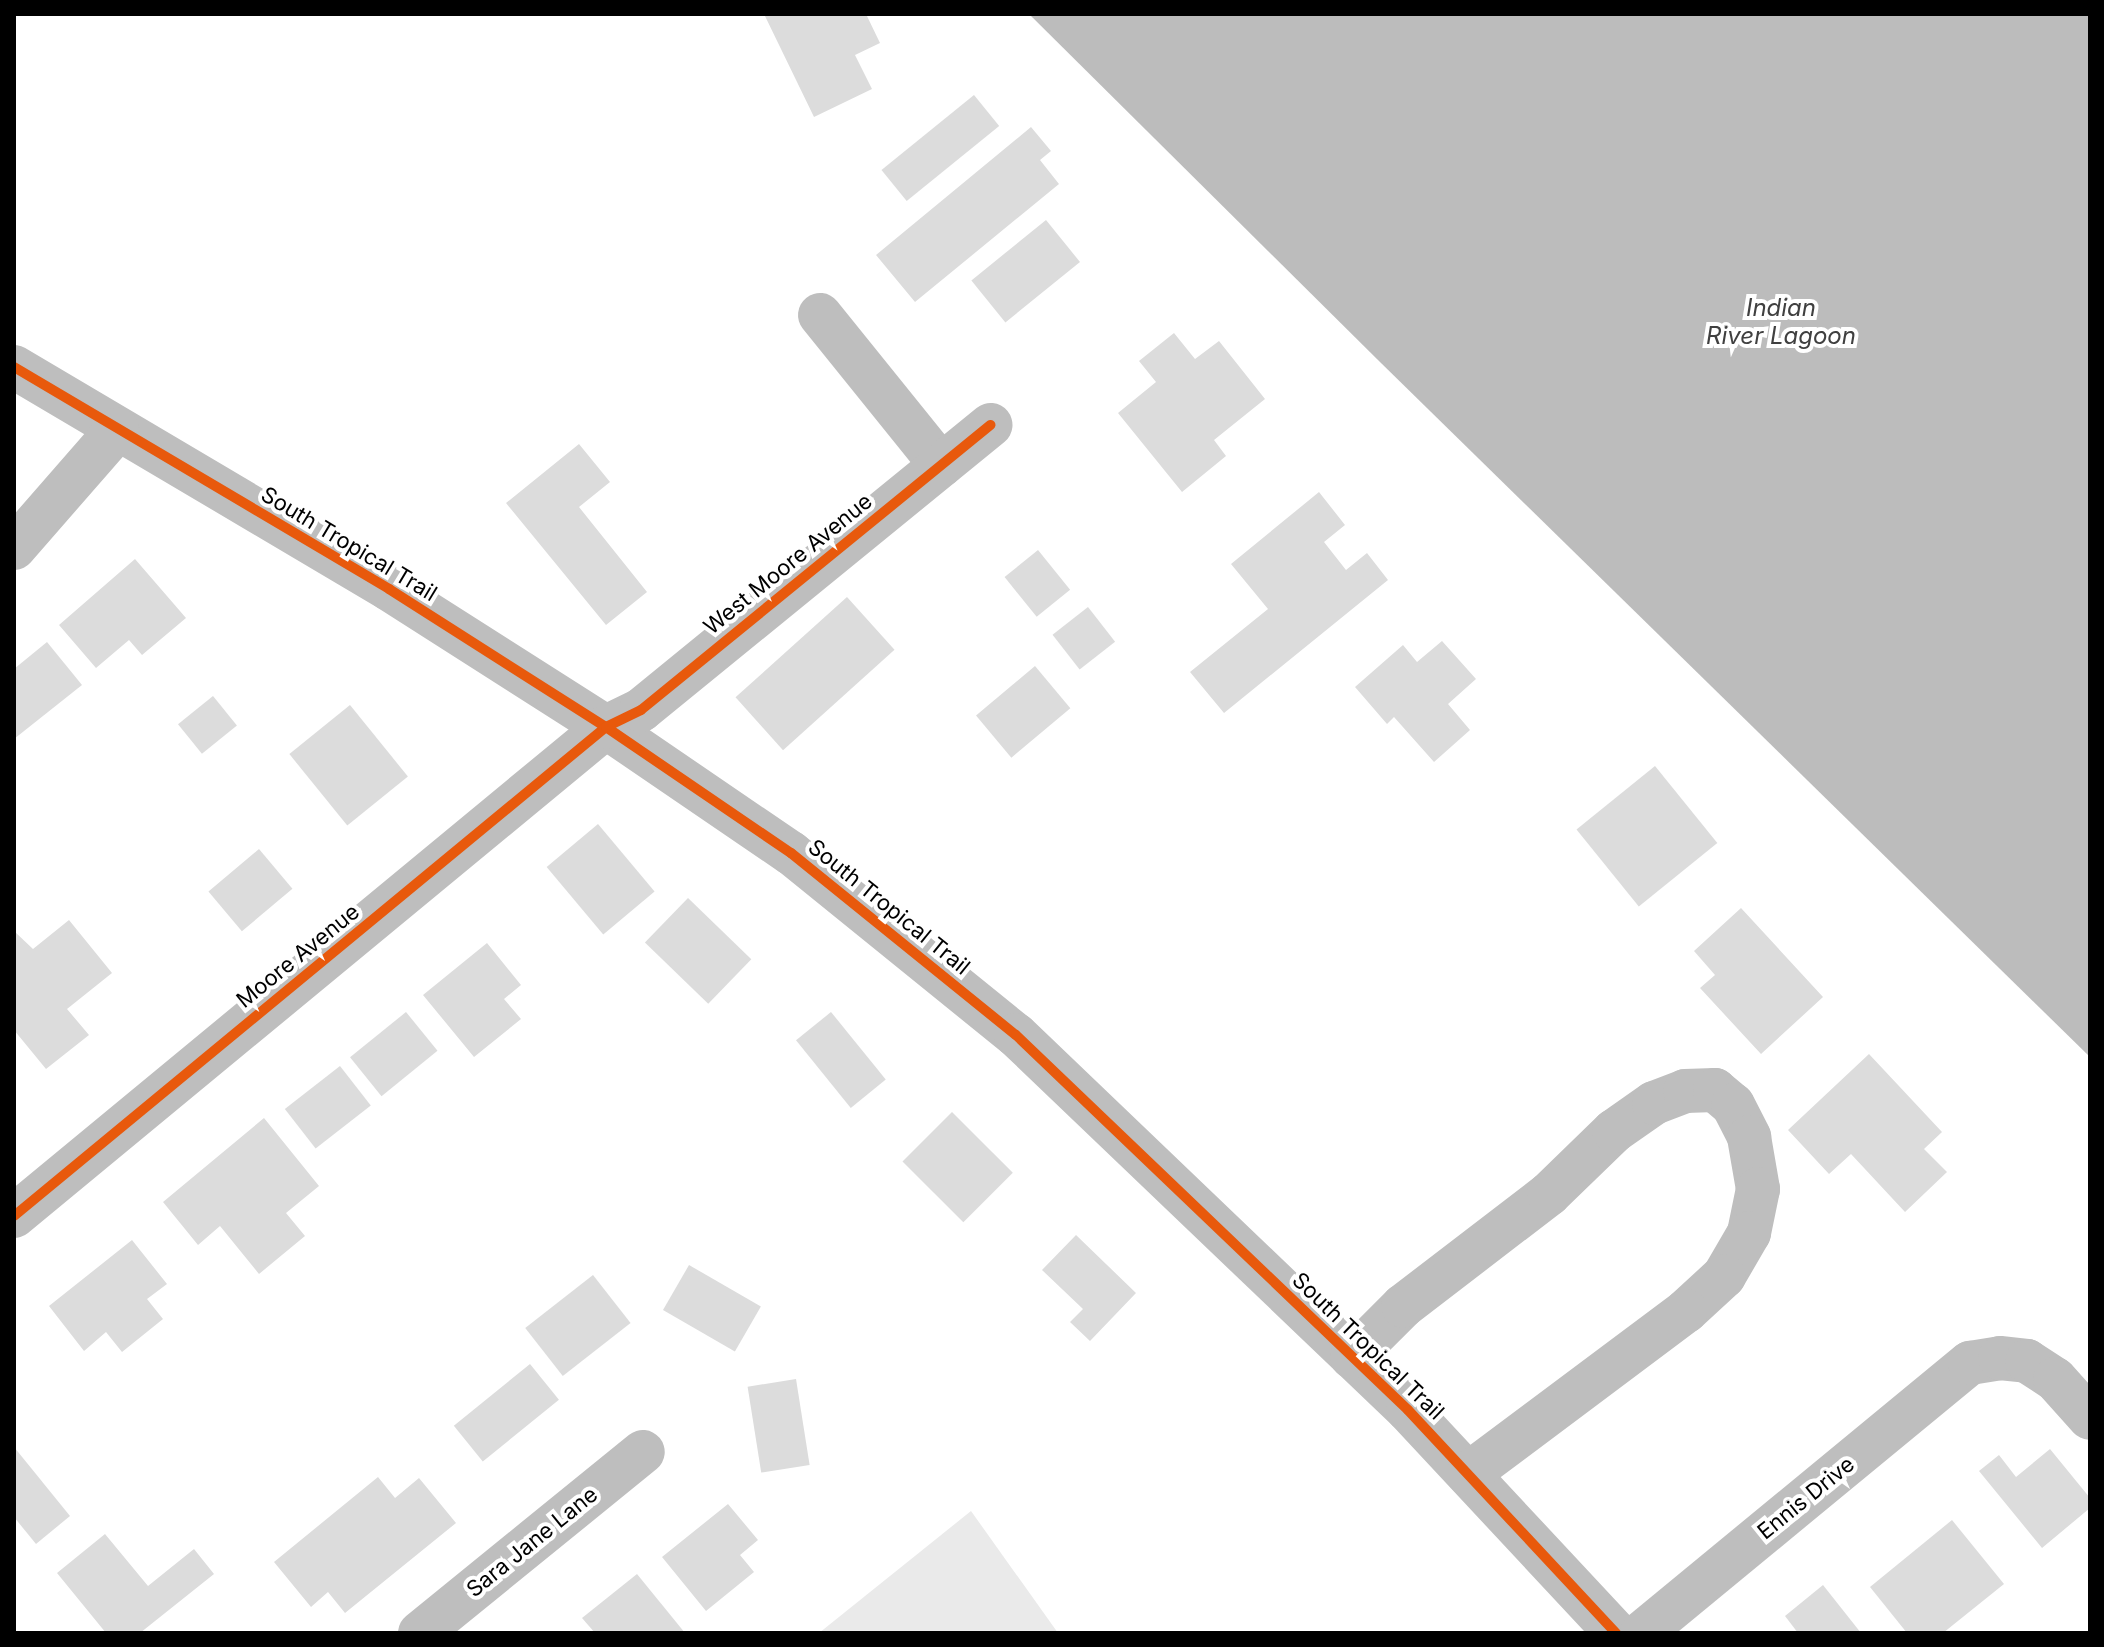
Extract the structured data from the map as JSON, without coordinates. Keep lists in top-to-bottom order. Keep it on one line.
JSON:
{"streets":{"street":["South Tropical Trail","West Moore Avenue","Moore Avenue","Ennis Drive","Sara Jane Lane"]},"crossings":[["South Tropical Trail","West Moore Avenue"],["South Tropical Trail","Moore Avenue"],["West Moore Avenue","Moore Avenue"]],"water":["Indian River Lagoon"]}
